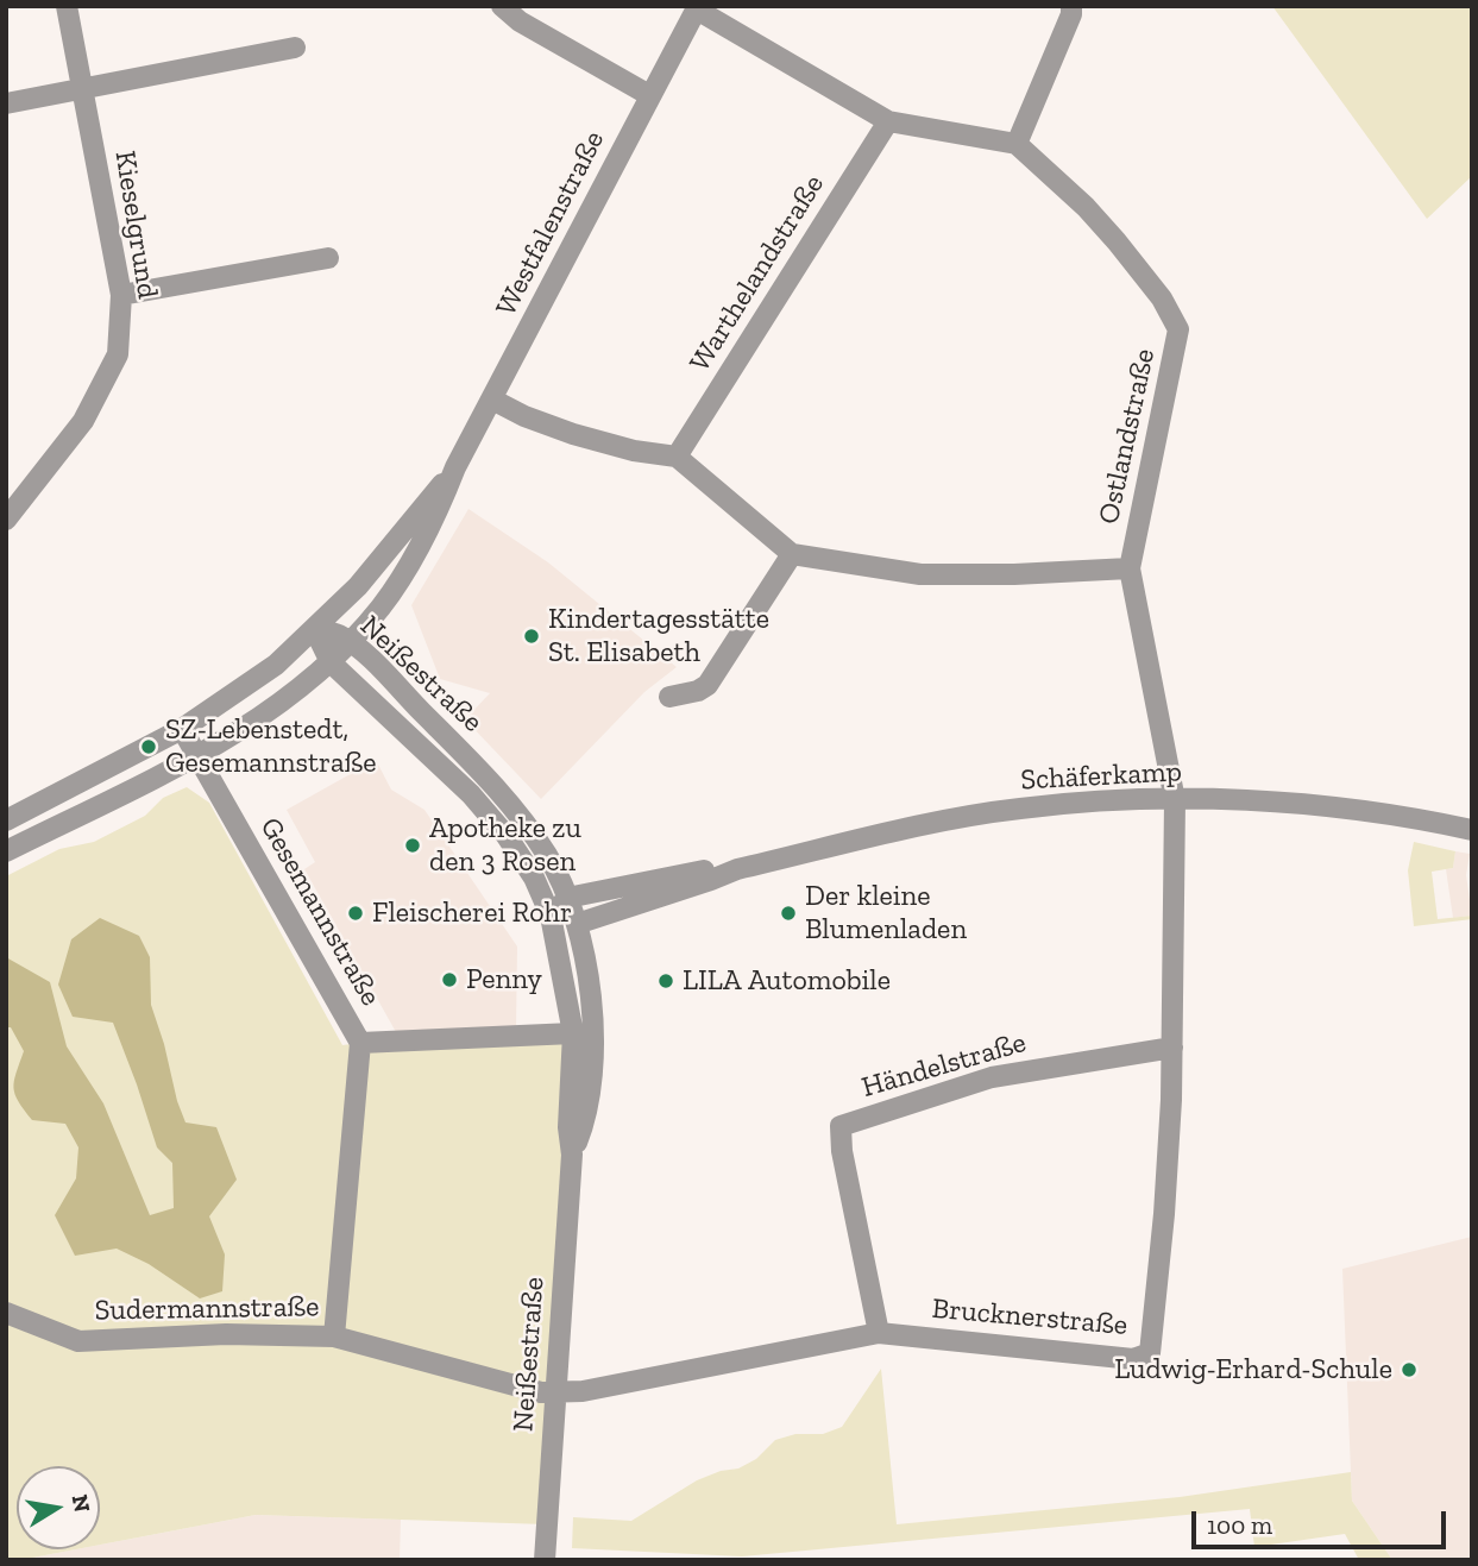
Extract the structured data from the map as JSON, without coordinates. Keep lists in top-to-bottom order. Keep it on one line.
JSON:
{"streets":{"street":["Westfalenstraße","Kieselgrund","Warthelandstraße","Ostlandstraße","Neißestraße","Schäferkamp","Gesemannstraße","Händelstraße","Sudermannstraße","Brucknerstraße"]},"crossings":[["Westfalenstraße","Neißestraße"],["Westfalenstraße","Gesemannstraße"],["Ostlandstraße","Schäferkamp"],["Ostlandstraße","Brucknerstraße"],["Neißestraße","Schäferkamp"],["Neißestraße","Sudermannstraße"],["Neißestraße","Brucknerstraße"],["Schäferkamp","Brucknerstraße"],["Gesemannstraße","Sudermannstraße"],["Händelstraße","Brucknerstraße"],["Sudermannstraße","Brucknerstraße"]],"places":["Kindertagesstätte St. Elisabeth","SZ-Lebenstedt, Gesemannstraße","Apotheke zu den 3 Rosen","Fleischerei Rohr","Der kleine Blumenladen","Penny","LILA Automobile","Ludwig-Erhard-Schule"],"scale_bar":"100 m","north":"right"}
